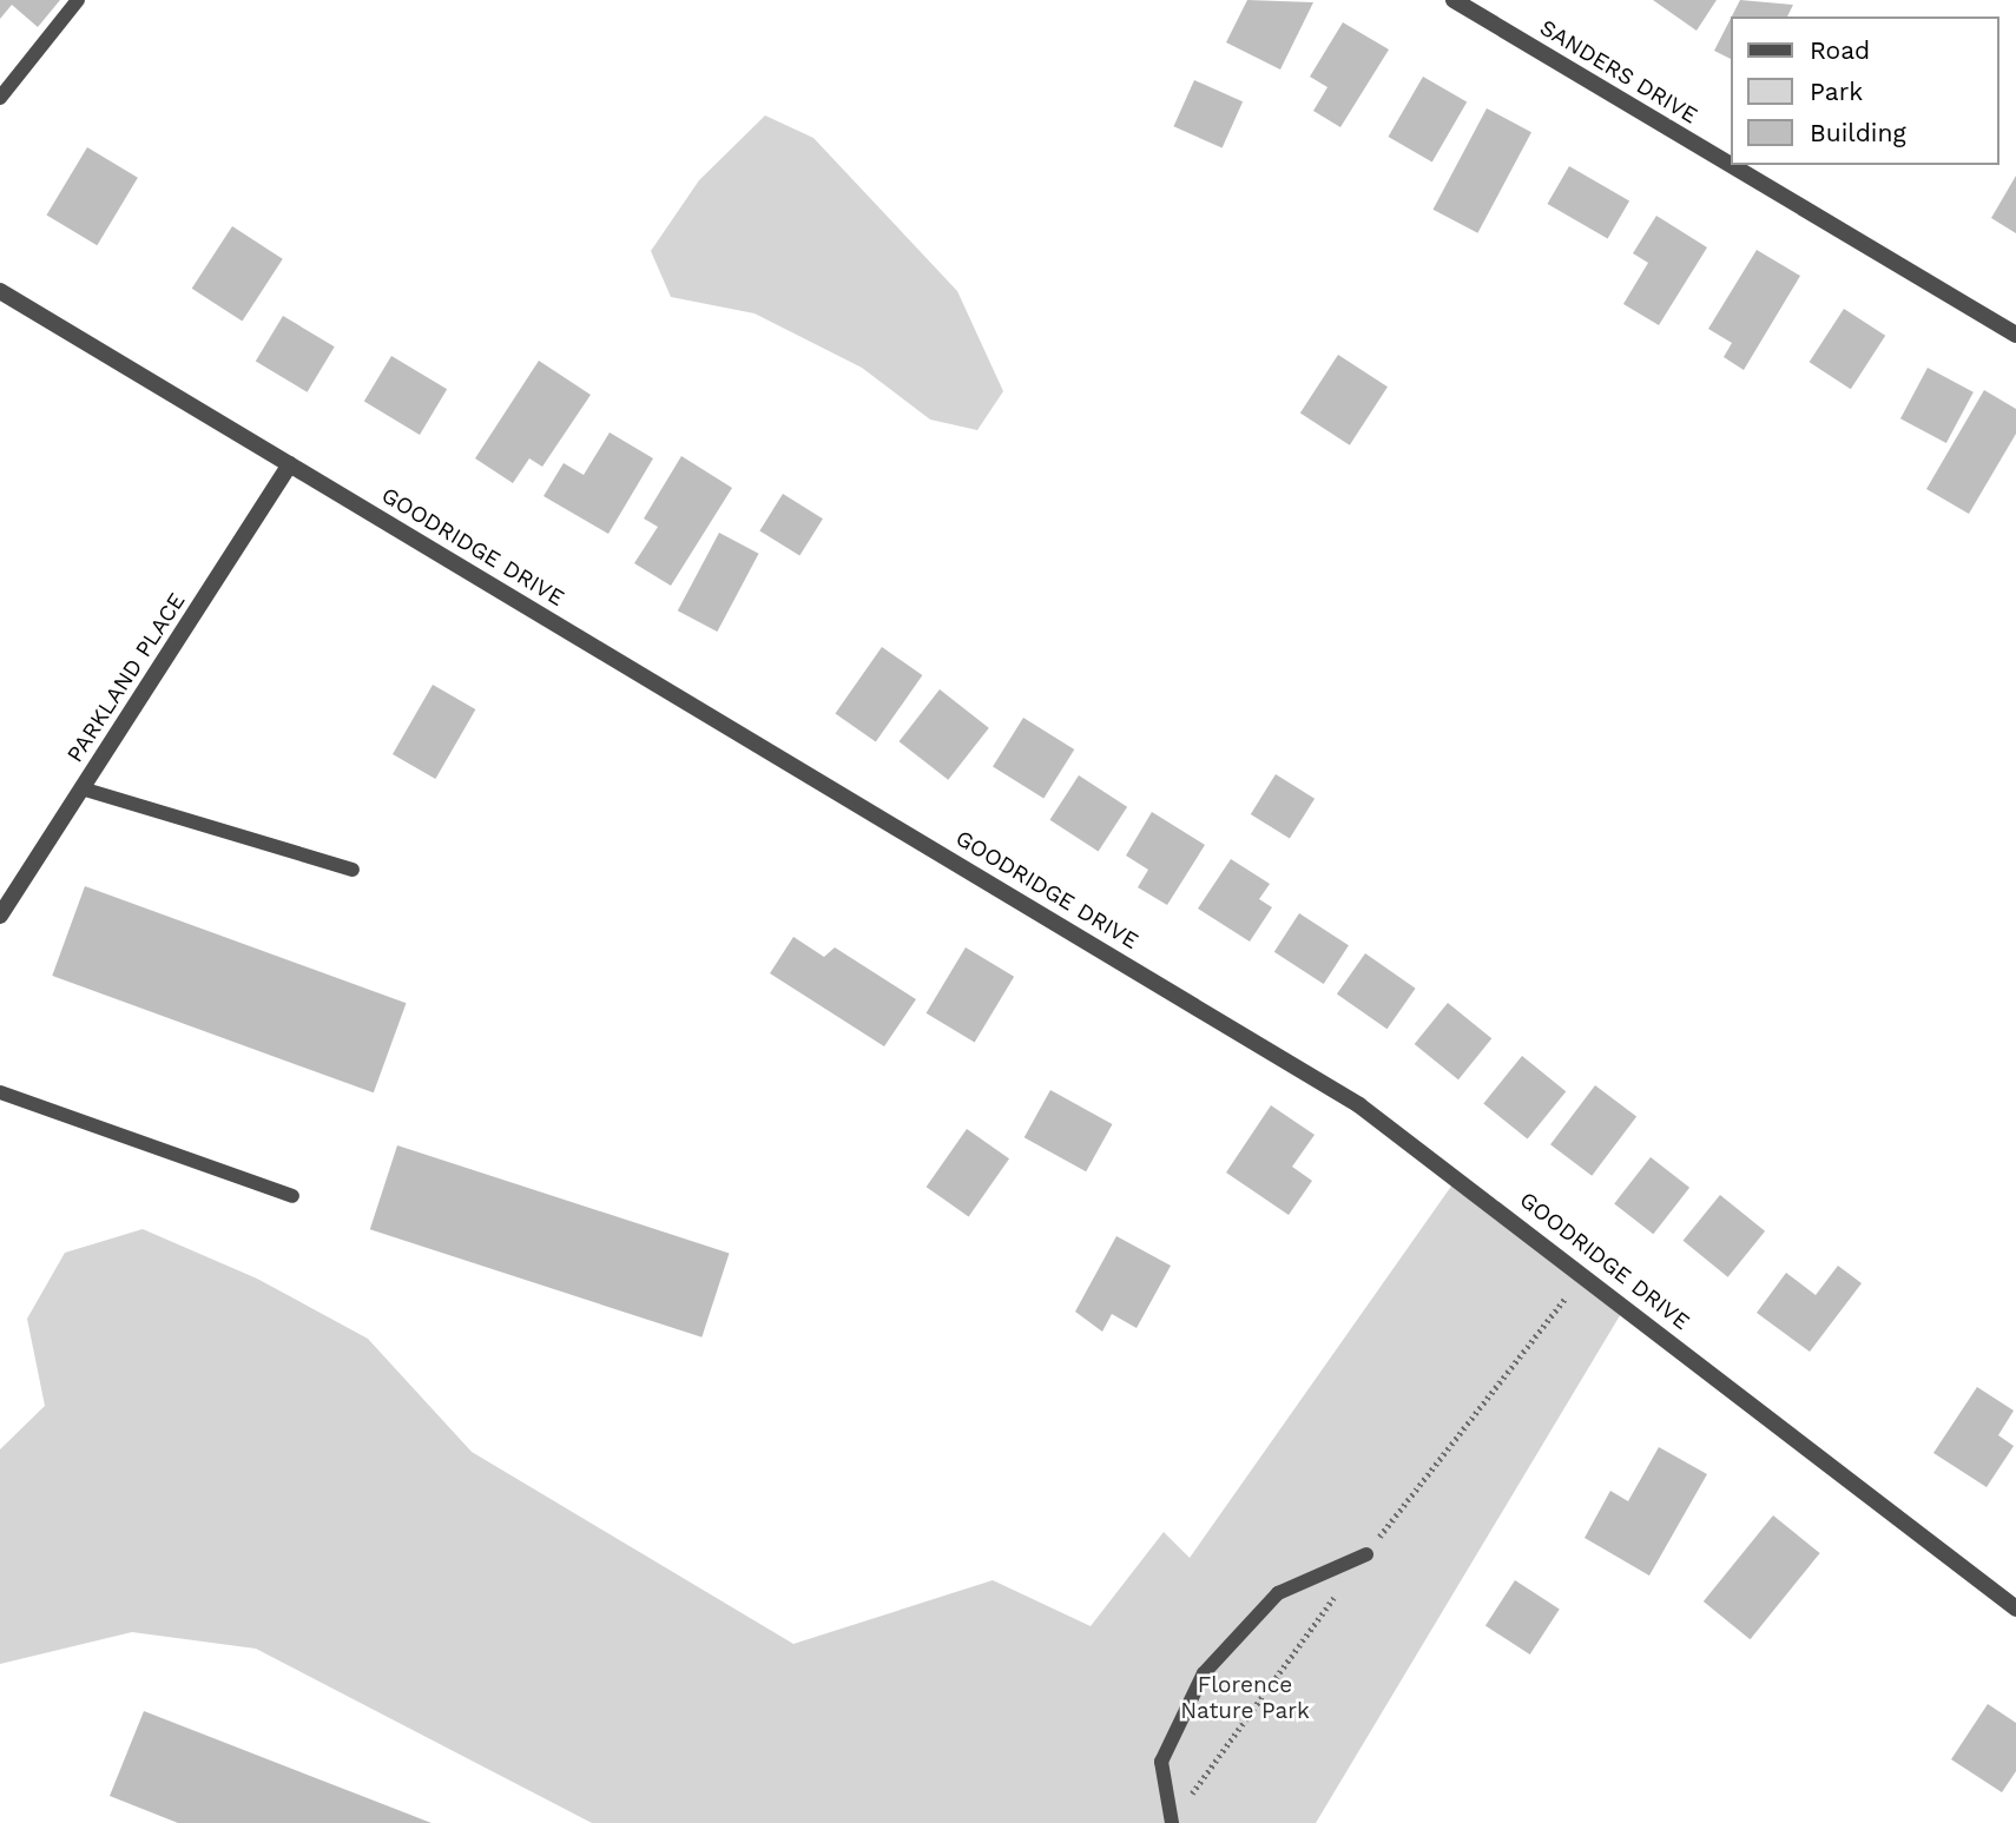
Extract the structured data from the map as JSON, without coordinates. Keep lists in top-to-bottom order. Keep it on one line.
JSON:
{"streets":{"street":["SANDERS DRIVE","GOODRIDGE DRIVE","PARKLAND PLACE"]},"crossings":[["GOODRIDGE DRIVE","PARKLAND PLACE"]],"parks":["Florence Nature Park"],"legend":["Road","Park","Building"]}
